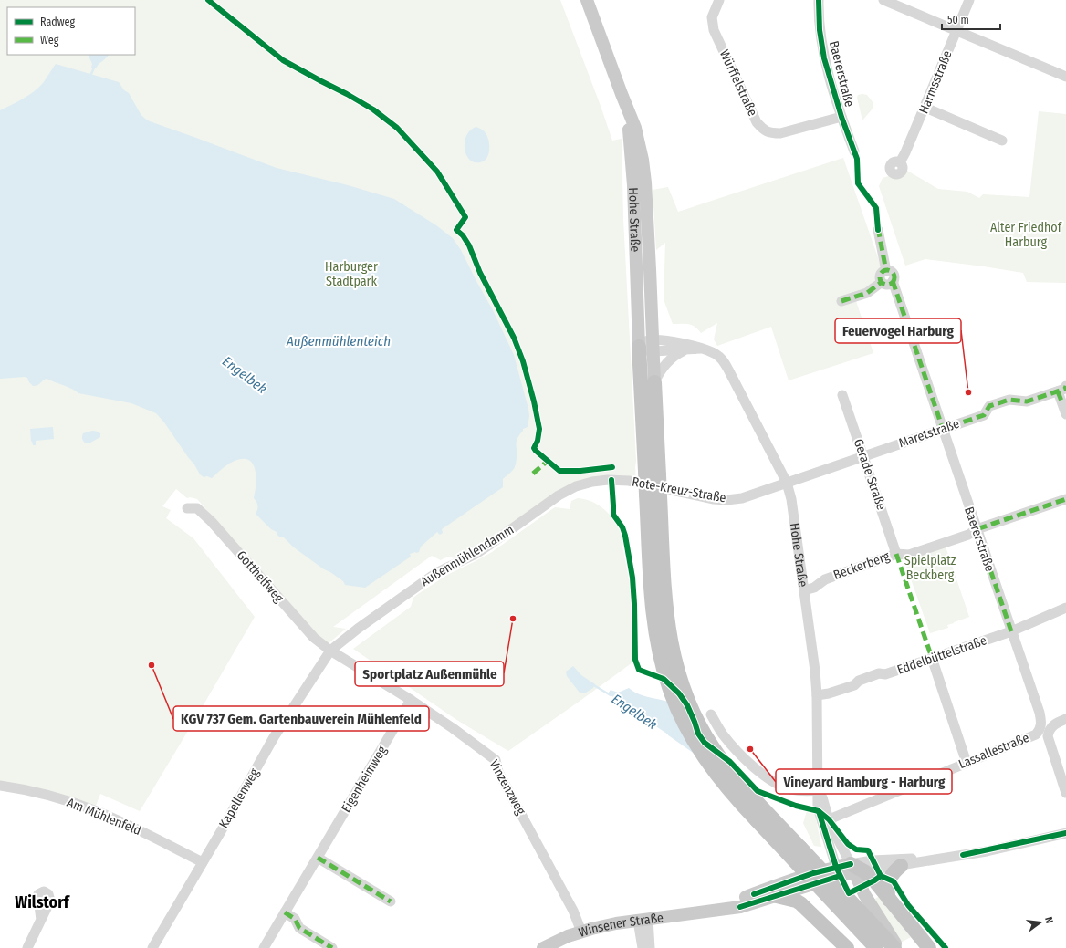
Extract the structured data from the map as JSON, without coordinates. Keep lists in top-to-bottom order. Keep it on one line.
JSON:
{"streets":{"main road":["Hohe Straße","Winsener Straße"],"street":["Baererstraße","Harmsstraße","Würffelstraße","Maretstraße","Gerade Straße","Rote-Kreuz-Straße","Außenmühlendamm","Beckerberg","Gotthelfweg","Eddelbüttelstraße","Lassallestraße","Eigenheimweg","Vinzenzweg","Kapellenweg","Am Mühlenfeld"]},"crossings":[["Baererstraße","Würffelstraße"],["Baererstraße","Maretstraße"],["Baererstraße","Beckerberg"],["Baererstraße","Eddelbüttelstraße"],["Baererstraße","Lassallestraße"],["Hohe Straße","Maretstraße"],["Hohe Straße","Rote-Kreuz-Straße"],["Hohe Straße","Beckerberg"],["Hohe Straße","Eddelbüttelstraße"],["Hohe Straße","Lassallestraße"],["Hohe Straße","Winsener Straße"],["Maretstraße","Gerade Straße"],["Maretstraße","Rote-Kreuz-Straße"],["Gerade Straße","Beckerberg"],["Rote-Kreuz-Straße","Außenmühlendamm"],["Außenmühlendamm","Gotthelfweg"],["Außenmühlendamm","Vinzenzweg"],["Außenmühlendamm","Kapellenweg"],["Gotthelfweg","Vinzenzweg"],["Gotthelfweg","Kapellenweg"],["Eigenheimweg","Vinzenzweg"],["Vinzenzweg","Kapellenweg"],["Vinzenzweg","Winsener Straße"],["Kapellenweg","Am Mühlenfeld"]],"districts":["Wilstorf"],"water":["Außenmühlenteich","Engelbek"],"parks":["Alter Friedhof Harburg","Harburger Stadtpark","Spielplatz Beckberg"],"places":["Feuervogel Harburg","Sportplatz Außenmühle","KGV 737 Gem. Gartenbauverein Mühlenfeld","Vineyard Hamburg - Harburg"],"legend":["Radweg","Weg"],"scale_bar":"50 m","north":"right"}
